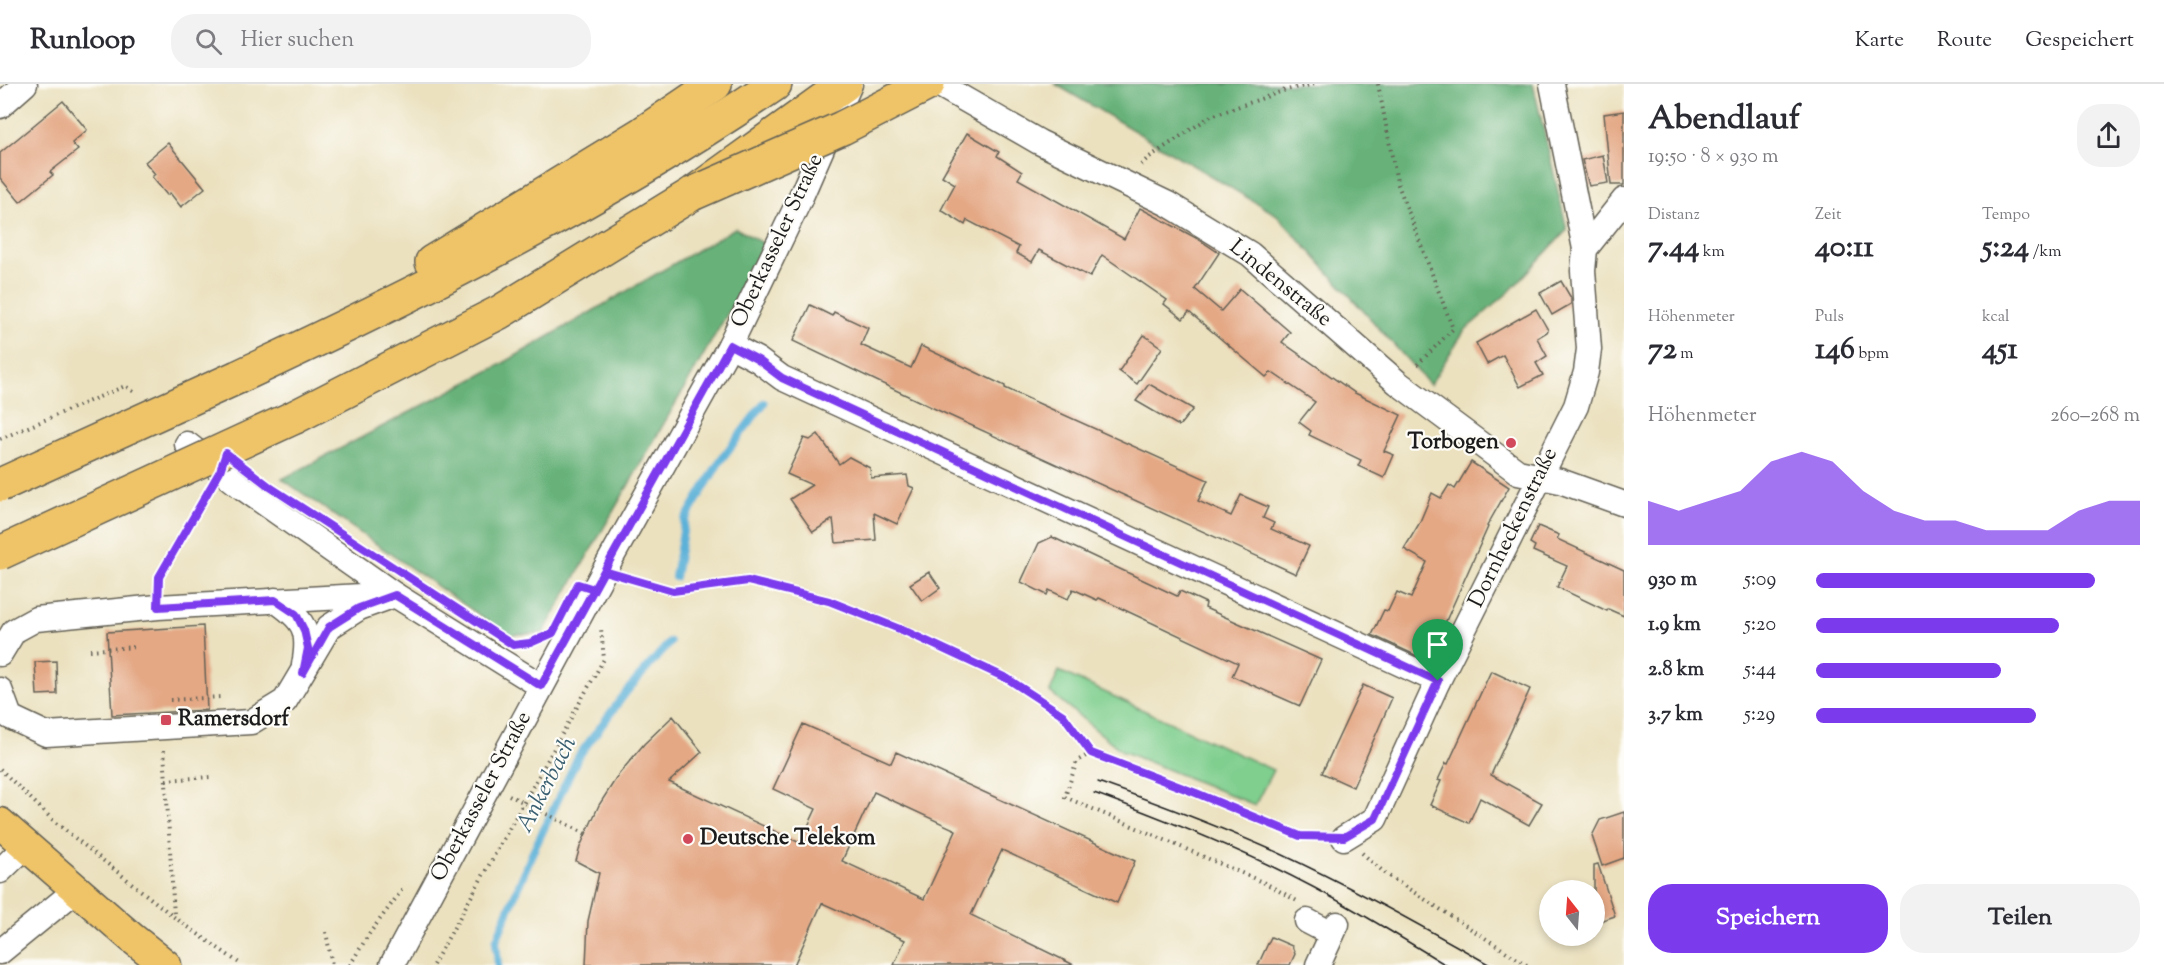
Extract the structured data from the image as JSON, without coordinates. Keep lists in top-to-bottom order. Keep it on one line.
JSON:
{"streets":{"street":["Oberkasseler Straße","Lindenstraße","Dornheckenstraße"]},"crossings":[["Lindenstraße","Dornheckenstraße"]],"water":["Ankerbach"],"places":{"other":["Torbogen","Deutsche Telekom"],"transit":["Ramersdorf"]},"north":"top","page":{"header":"Runloop","search":"Hier suchen","nav":["Karte","Route","Gespeichert"],"heading":["Abendlauf","19:50 · 8 × 930 m"],"stats":[["Distanz","7.44 km"],["Zeit","40:11"],["Tempo","5:24 /km"],["Höhenmeter","72 m"],["Puls","146 bpm"],["kcal","451"]],"chart":["Höhenmeter","260–268 m"],"list":[{"name":"930 m","note":"5:09"},{"name":"1.9 km","note":"5:20"},{"name":"2.8 km","note":"5:44"},{"name":"3.7 km","note":"5:29"}],"buttons":["Speichern","Teilen"]}}
